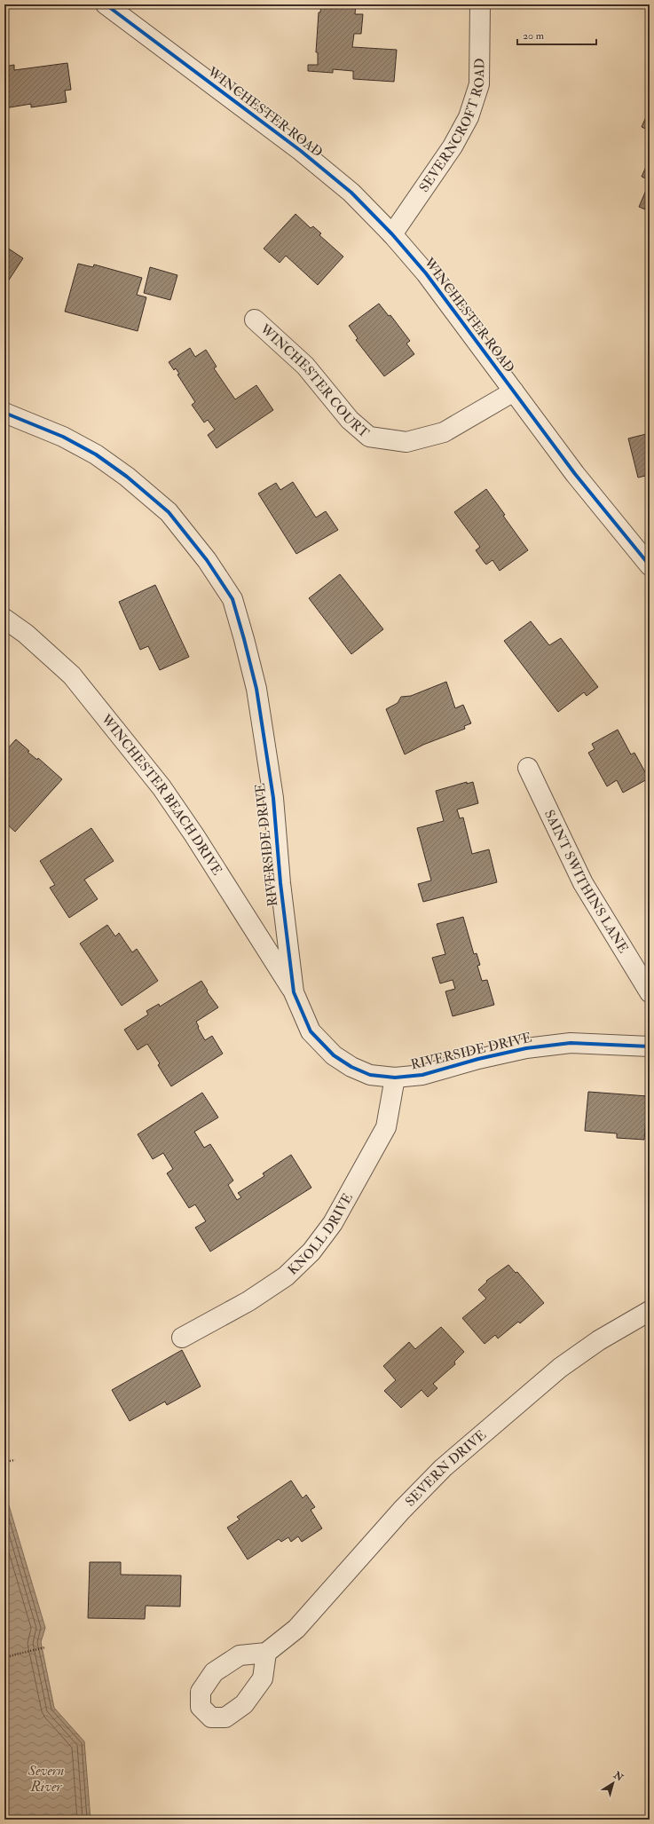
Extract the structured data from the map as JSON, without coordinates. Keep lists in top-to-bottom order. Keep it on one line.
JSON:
{"streets":{"street":["WINCHESTER ROAD","SEVERNCROFT ROAD","WINCHESTER COURT","WINCHESTER BEACH DRIVE","RIVERSIDE DRIVE","SAINT SWITHINS LANE","KNOLL DRIVE","SEVERN DRIVE"]},"crossings":[["WINCHESTER ROAD","SEVERNCROFT ROAD"],["WINCHESTER ROAD","WINCHESTER COURT"],["WINCHESTER BEACH DRIVE","RIVERSIDE DRIVE"],["RIVERSIDE DRIVE","KNOLL DRIVE"]],"water":["Severn River"],"scale_bar":"20 m","north":"top right"}
